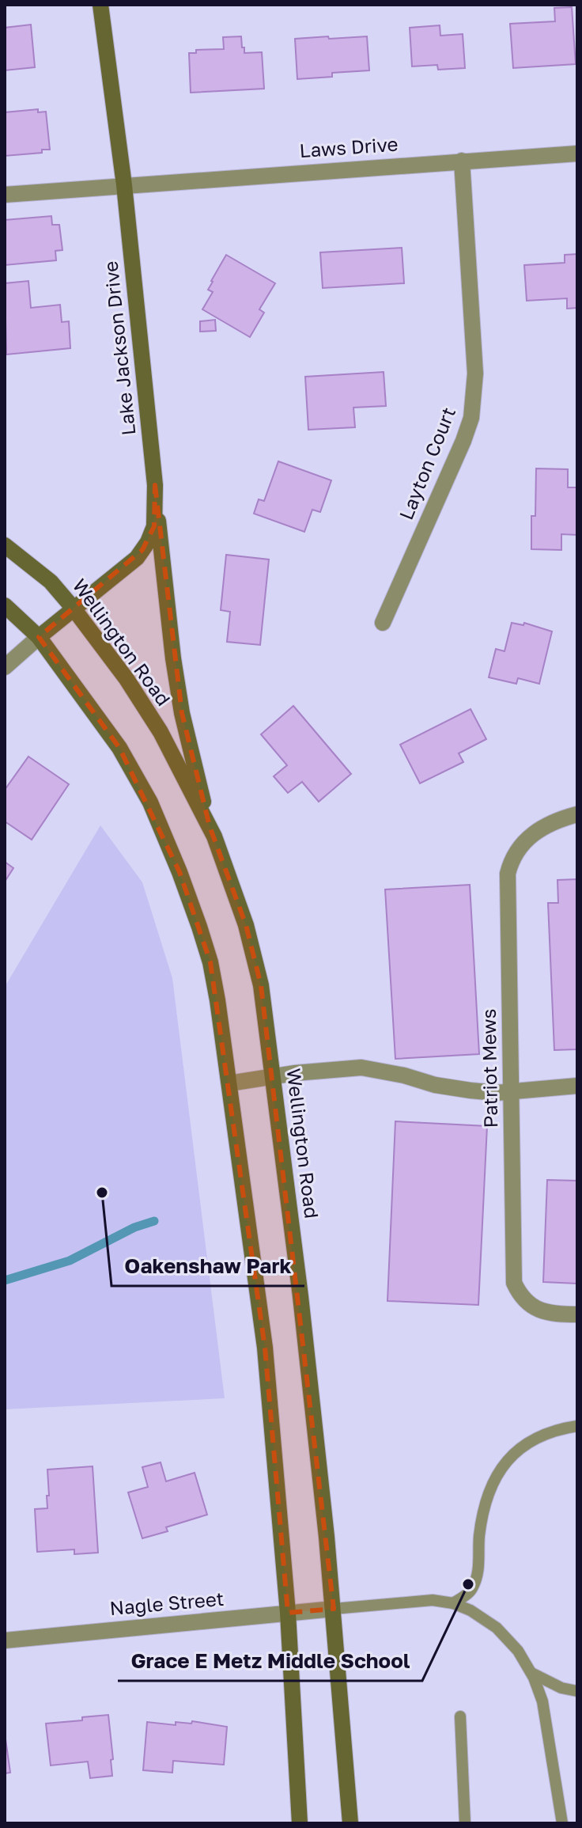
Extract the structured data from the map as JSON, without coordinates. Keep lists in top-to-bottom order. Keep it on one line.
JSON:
{"streets":{"main road":["Lake Jackson Drive","Wellington Road"],"street":["Laws Drive","Layton Court","Patriot Mews","Nagle Street"]},"crossings":[["Laws Drive","Lake Jackson Drive"],["Laws Drive","Layton Court"],["Lake Jackson Drive","Wellington Road"],["Wellington Road","Nagle Street"]],"places":["Oakenshaw Park","Grace E Metz Middle School"]}
